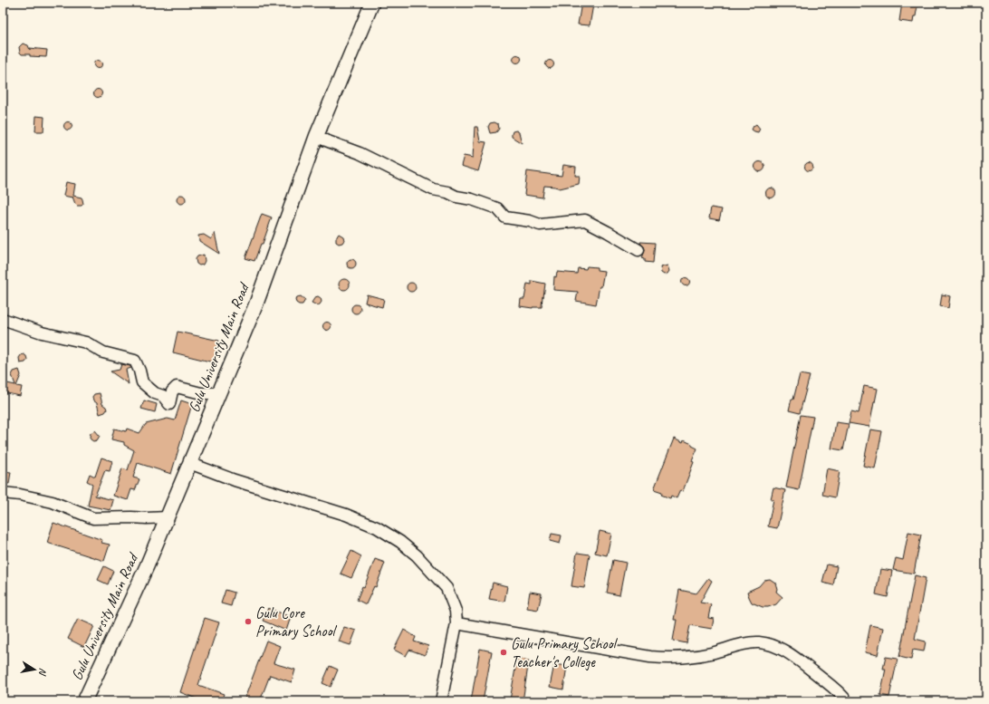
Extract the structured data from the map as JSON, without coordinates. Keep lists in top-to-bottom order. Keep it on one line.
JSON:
{"streets":{"street":["Gulu University Main Road"]},"places":["Gulu Core Primary School","Gulu Primary School Teacher's College"],"north":"right"}
